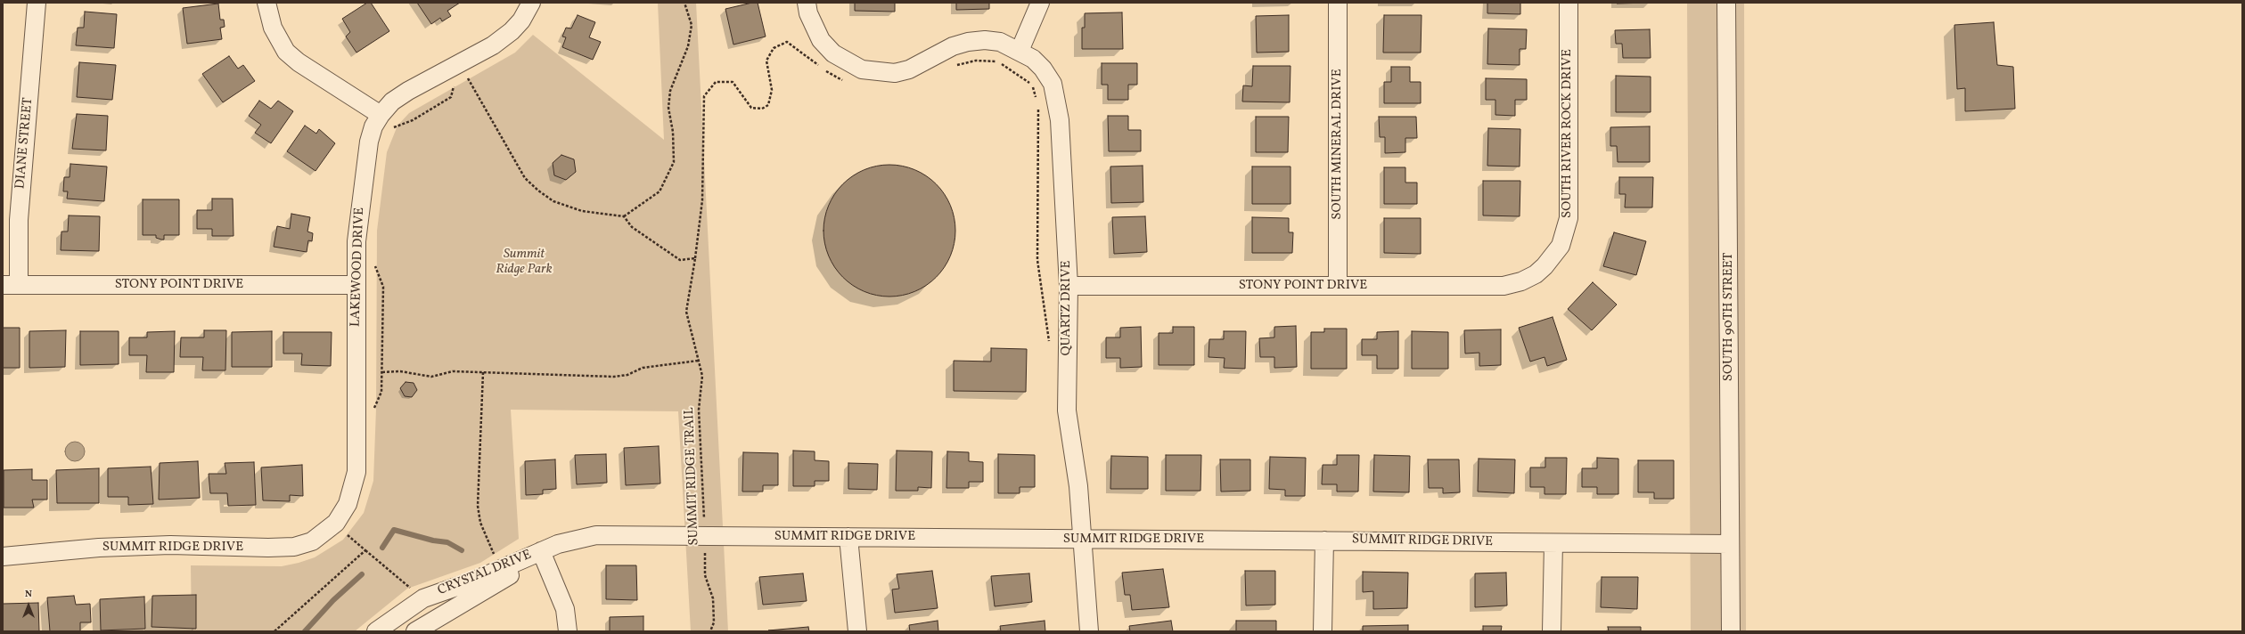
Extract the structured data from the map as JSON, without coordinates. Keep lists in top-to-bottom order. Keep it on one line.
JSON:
{"streets":{"street":["SOUTH RIVER ROCK DRIVE","DIANE STREET","SOUTH MINERAL DRIVE","LAKEWOOD DRIVE","STONY POINT DRIVE","QUARTZ DRIVE","SOUTH 90TH STREET","SUMMIT RIDGE DRIVE","CRYSTAL DRIVE"],"path":["SUMMIT RIDGE TRAIL"]},"crossings":[["SOUTH RIVER ROCK DRIVE","STONY POINT DRIVE"],["DIANE STREET","STONY POINT DRIVE"],["SOUTH MINERAL DRIVE","STONY POINT DRIVE"],["LAKEWOOD DRIVE","STONY POINT DRIVE"],["LAKEWOOD DRIVE","SUMMIT RIDGE DRIVE"],["STONY POINT DRIVE","QUARTZ DRIVE"],["QUARTZ DRIVE","SUMMIT RIDGE DRIVE"],["SOUTH 90TH STREET","SUMMIT RIDGE DRIVE"],["SUMMIT RIDGE TRAIL","SUMMIT RIDGE DRIVE"],["SUMMIT RIDGE DRIVE","CRYSTAL DRIVE"]],"parks":["Summit Ridge Park"],"north":"top"}
